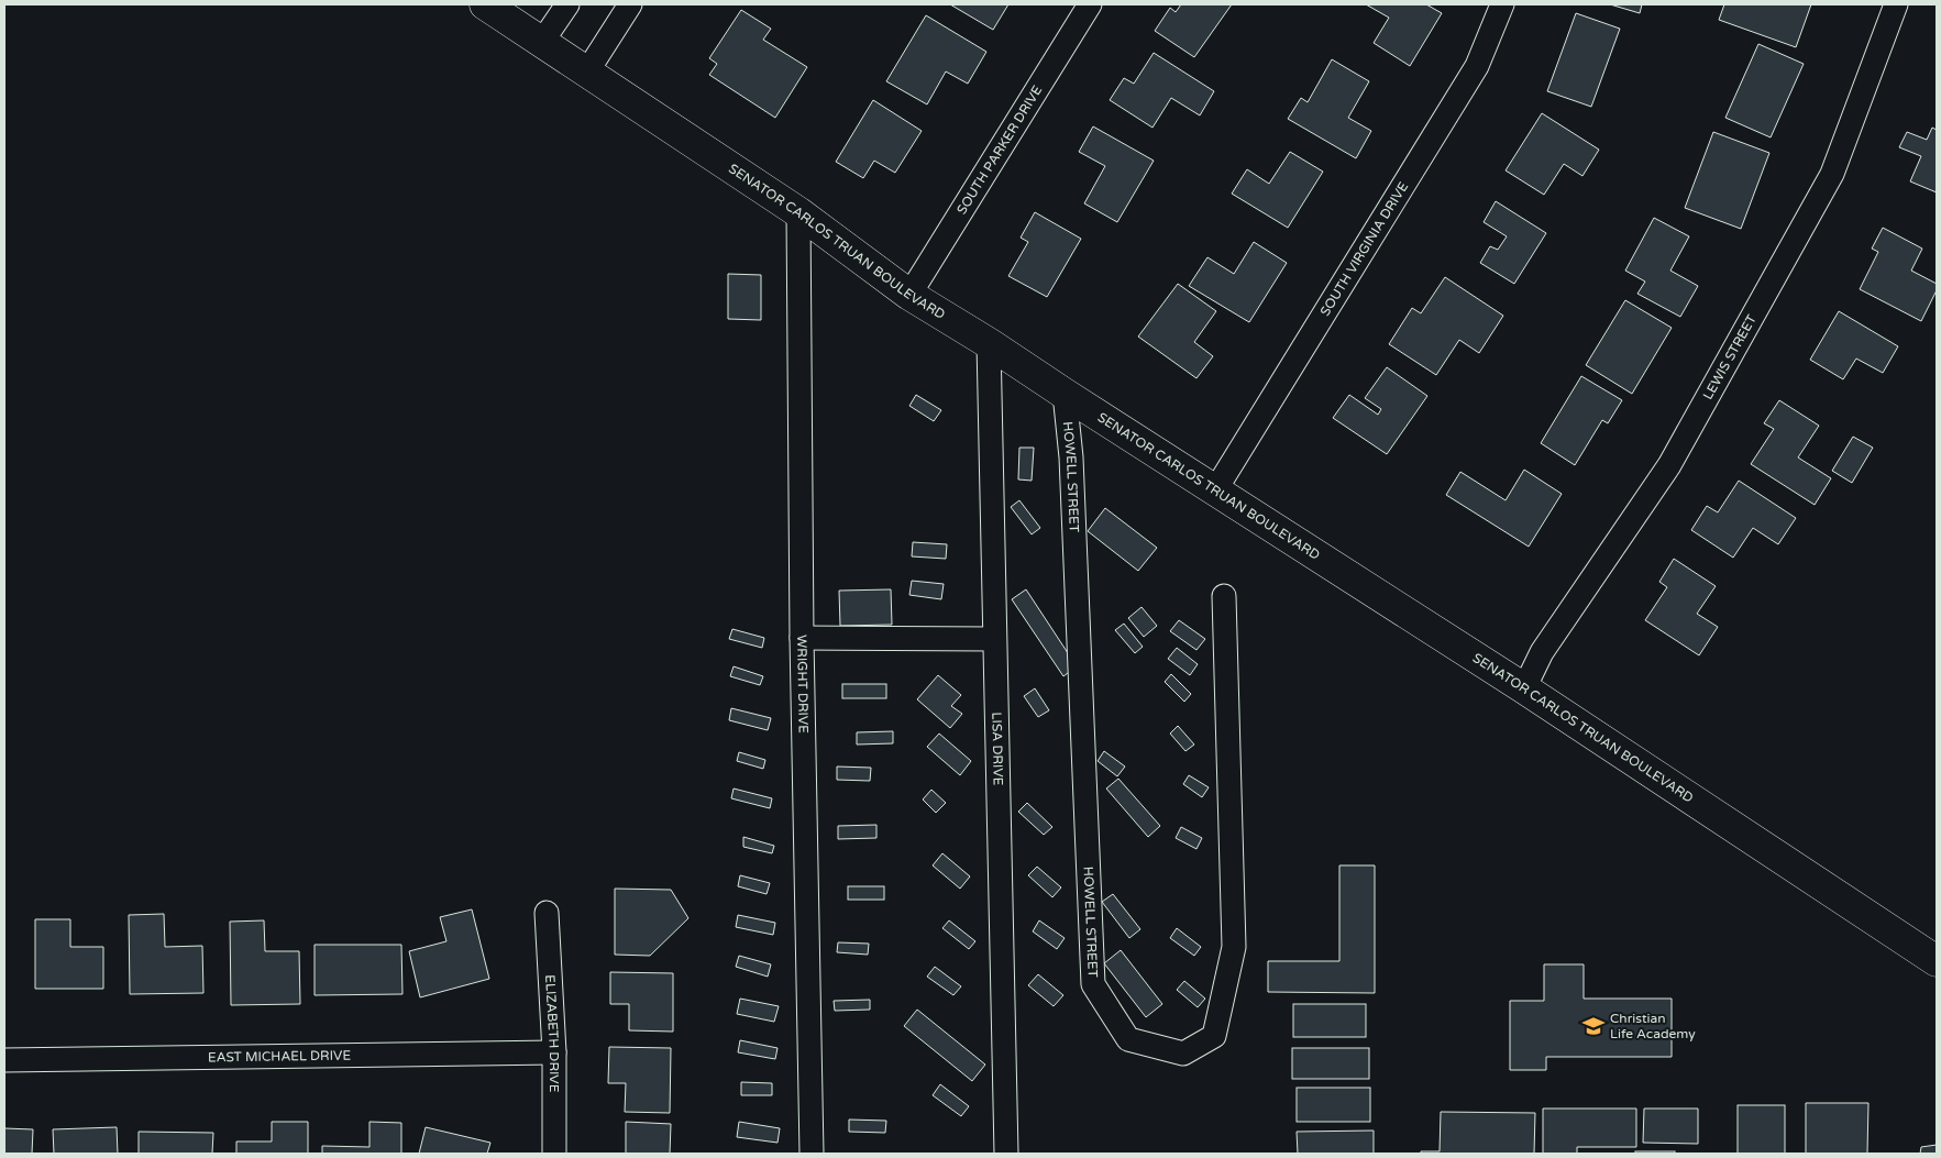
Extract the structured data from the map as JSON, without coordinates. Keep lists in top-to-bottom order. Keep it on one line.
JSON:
{"streets":{"main road":["SENATOR CARLOS TRUAN BOULEVARD"],"street":["SOUTH PARKER DRIVE","SOUTH VIRGINIA DRIVE","LEWIS STREET","HOWELL STREET","WRIGHT DRIVE","LISA DRIVE","ELIZABETH DRIVE","EAST MICHAEL DRIVE"]},"crossings":[["SOUTH PARKER DRIVE","SENATOR CARLOS TRUAN BOULEVARD"],["SENATOR CARLOS TRUAN BOULEVARD","SOUTH VIRGINIA DRIVE"],["SENATOR CARLOS TRUAN BOULEVARD","LEWIS STREET"],["SENATOR CARLOS TRUAN BOULEVARD","HOWELL STREET"],["SENATOR CARLOS TRUAN BOULEVARD","WRIGHT DRIVE"],["SENATOR CARLOS TRUAN BOULEVARD","LISA DRIVE"],["ELIZABETH DRIVE","EAST MICHAEL DRIVE"]],"places":{"school or university":["Christian Life Academy"]}}
